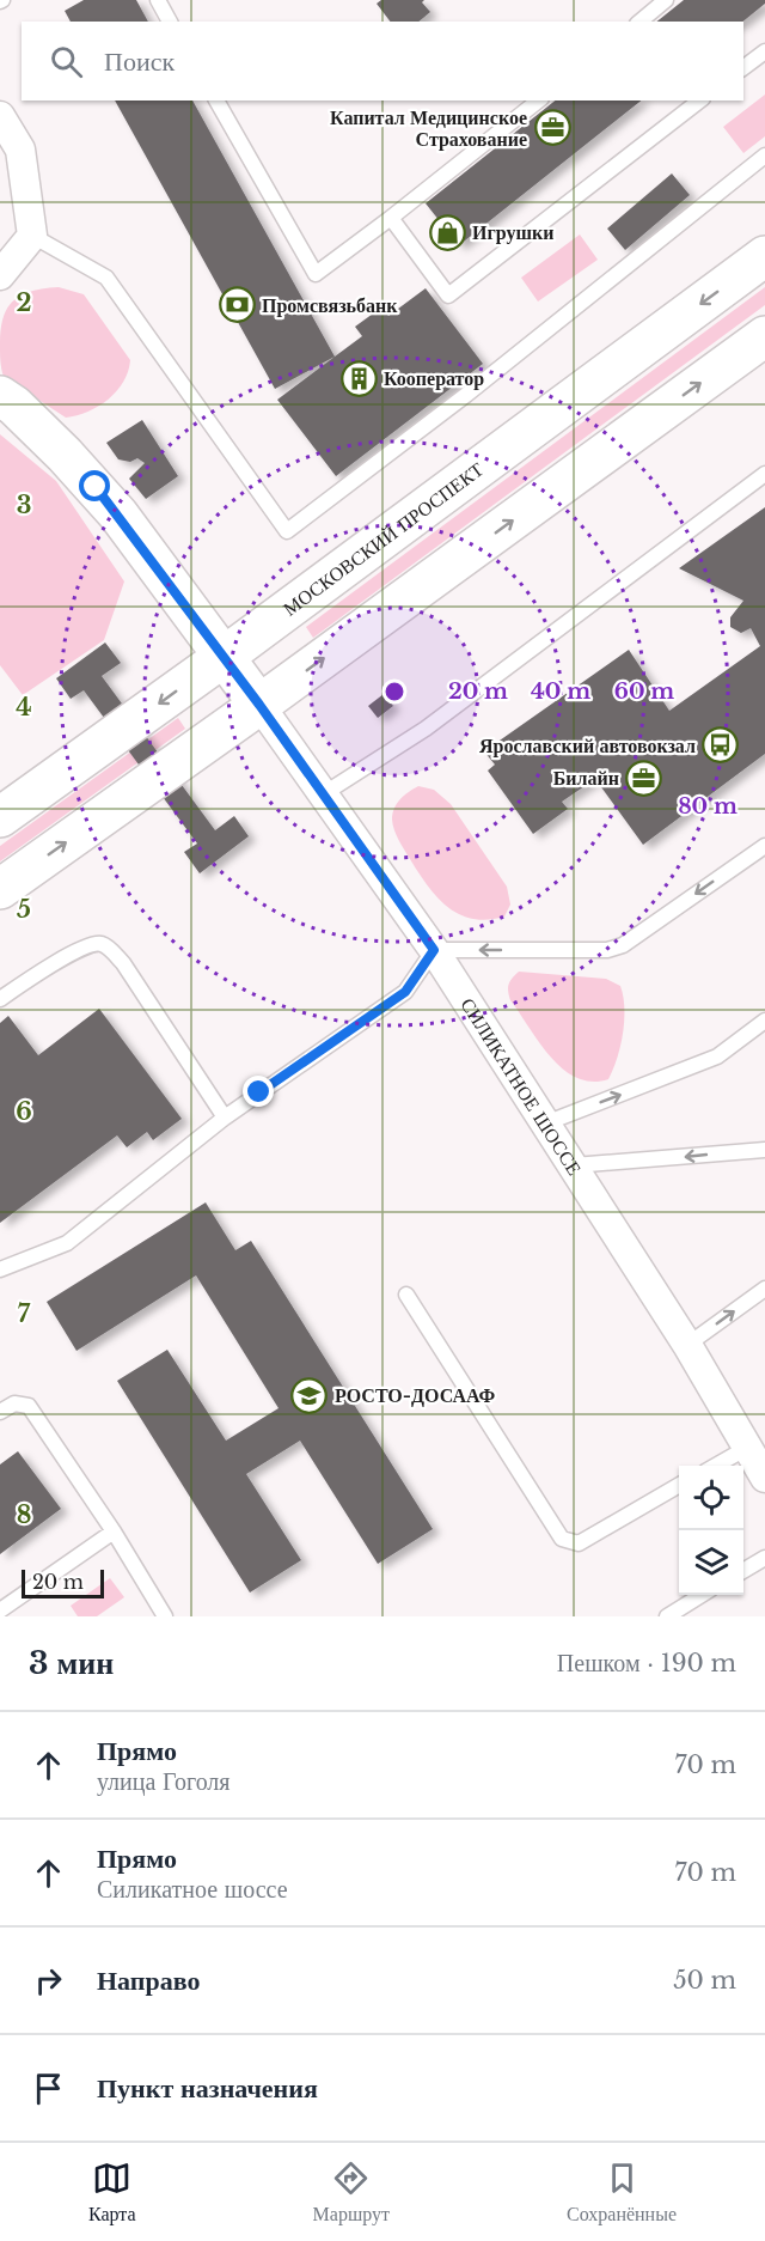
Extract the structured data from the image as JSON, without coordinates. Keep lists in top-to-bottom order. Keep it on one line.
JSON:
{"streets":{"main road":["МОСКОВСКИЙ ПРОСПЕКТ"],"street":["СИЛИКАТНОЕ ШОССЕ"]},"places":{"office":["Капитал Медицинское Страхование","Билайн"],"shop":["Игрушки"],"bank":["Промсвязьбанк"],"building":["Кооператор"],"bus stop":["Ярославский автовокзал"],"school or university":["РОСТО-ДОСААФ"]},"scale_bar":"20 m","page":{"search":"Поиск","scale":"20 m","heading":["3 мин","Пешком · 190 m"],"list":[["Прямо","улица Гоголя","70 m"],["Прямо","Силикатное шоссе","70 m"],["Направо","50 m"],"Пункт назначения"],"nav":["Карта","Маршрут","Сохранённые"]},"grid":{"rows":["2","3","4","5","6","7","8"]},"rings":["20 m","40 m","60 m","80 m"]}
